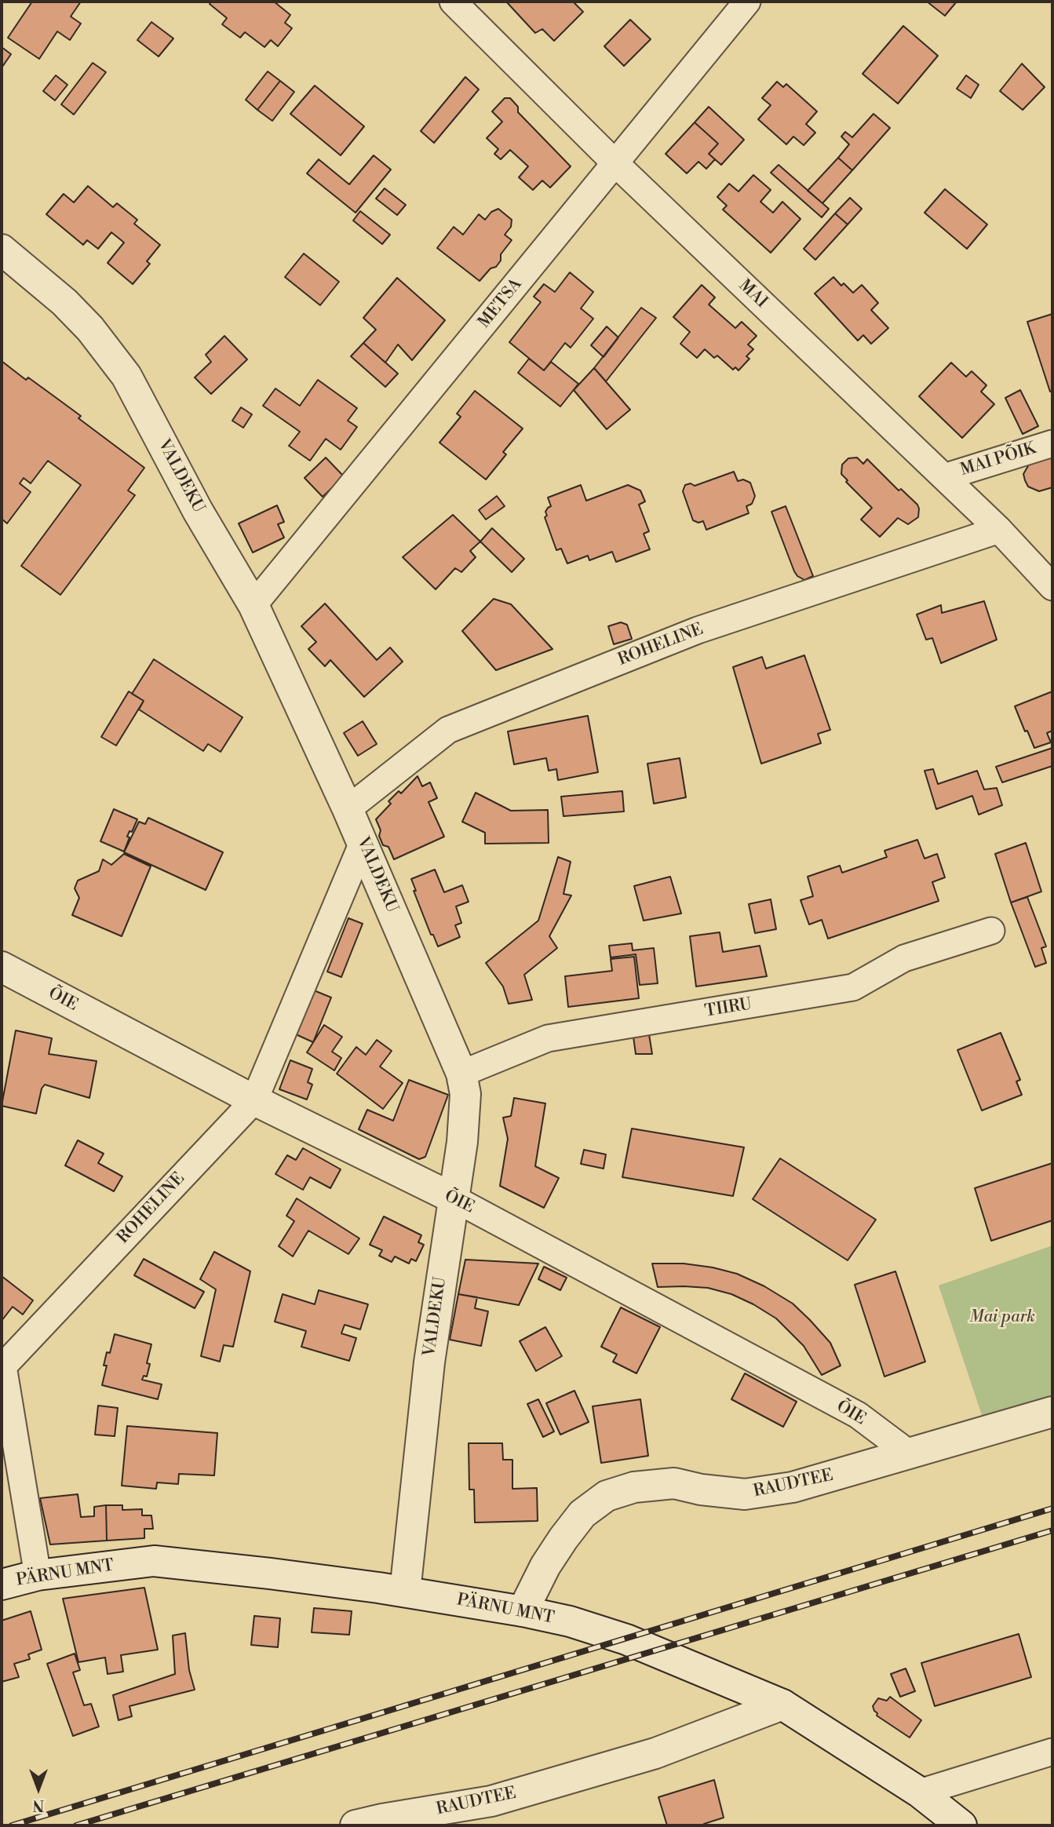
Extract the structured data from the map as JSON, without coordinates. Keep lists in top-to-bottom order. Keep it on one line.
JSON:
{"streets":{"street":["MAI","METSA","MAI PÕIK","VALDEKU","ROHELINE","ÕIE","TIIRU","RAUDTEE","PÄRNU MNT"]},"crossings":[["MAI","METSA"],["MAI","MAI PÕIK"],["MAI","ROHELINE"],["METSA","VALDEKU"],["VALDEKU","ROHELINE"],["VALDEKU","ÕIE"],["VALDEKU","TIIRU"],["VALDEKU","PÄRNU MNT"],["ROHELINE","ÕIE"],["ROHELINE","PÄRNU MNT"],["ÕIE","RAUDTEE"],["RAUDTEE","PÄRNU MNT"]],"parks":["Mai park"],"north":"bottom"}
